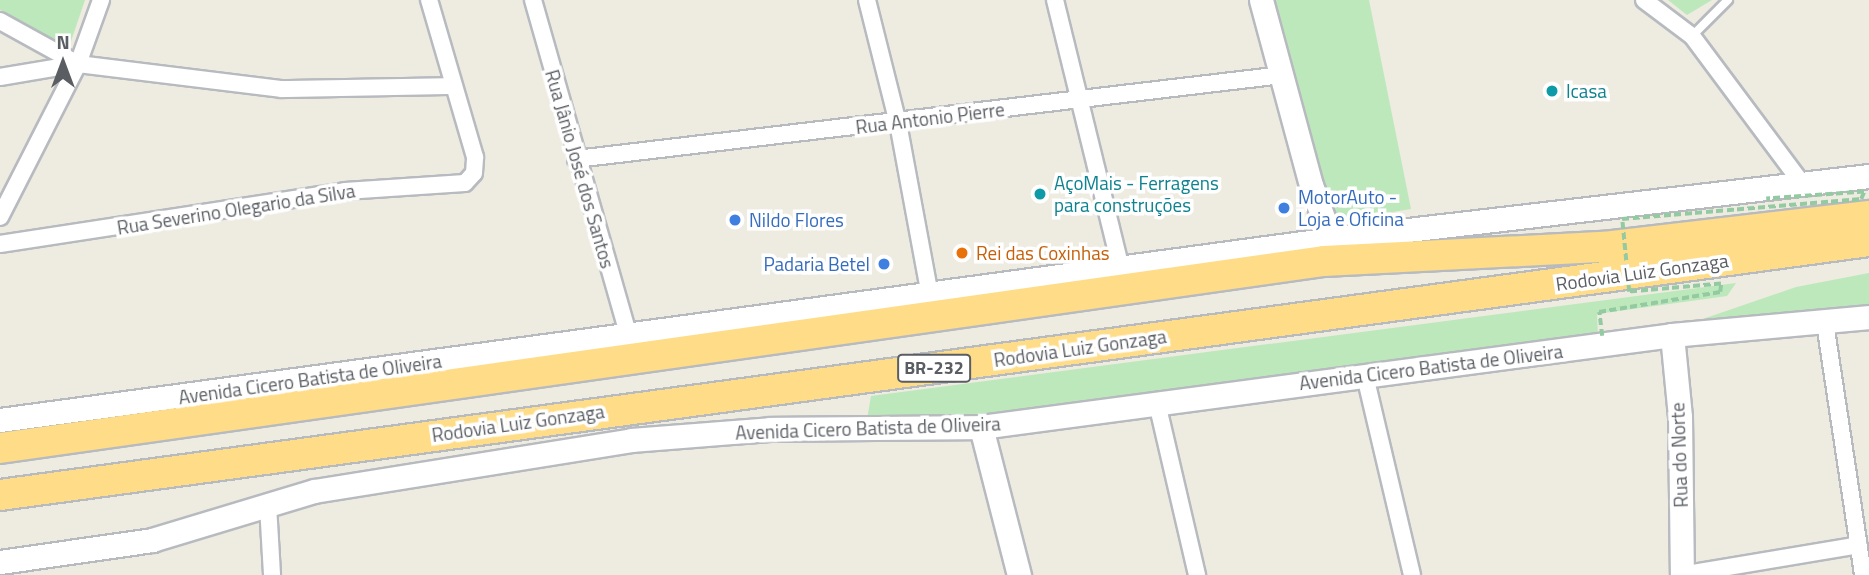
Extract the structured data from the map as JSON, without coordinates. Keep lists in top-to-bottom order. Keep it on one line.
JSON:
{"streets":{"highway":["Rodovia Luiz Gonzaga","BR-232"],"main road":["Avenida Cicero Batista de Oliveira","Rua do Norte"],"street":["Rua Antonio Pierre","Rua Jânio José dos Santos","Rua Severino Olegario da Silva"]},"crossings":[["Rua Antonio Pierre","Rua Jânio José dos Santos"],["Rua Jânio José dos Santos","Avenida Cicero Batista de Oliveira"],["Avenida Cicero Batista de Oliveira","Rua do Norte"]],"places":["Icasa","AçoMais - Ferragens para construções","MotorAuto - Loja e Oficina","Nildo Flores","Rei das Coxinhas","Padaria Betel"],"north":"top"}
